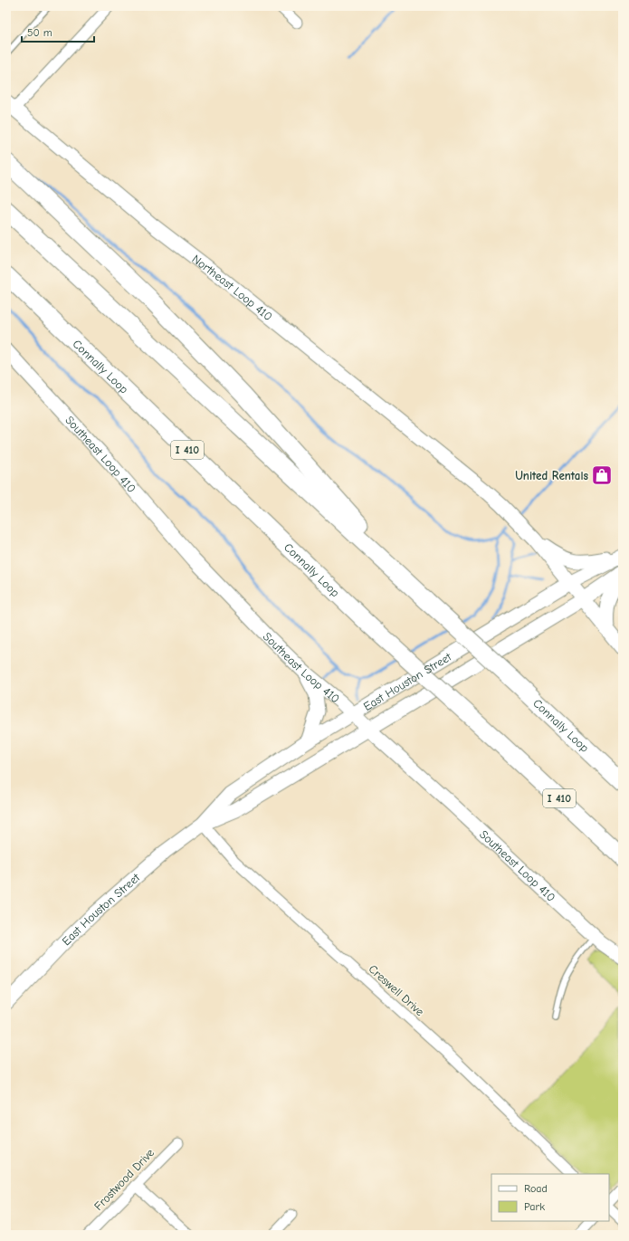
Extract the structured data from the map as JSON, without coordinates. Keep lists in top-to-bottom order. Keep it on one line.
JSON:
{"streets":{"highway":["Connally Loop","I 410"],"main road":["Northeast Loop 410","Southeast Loop 410","East Houston Street"],"street":["Creswell Drive","Frostwood Drive"]},"crossings":[["Southeast Loop 410","East Houston Street"],["East Houston Street","Creswell Drive"]],"places":{"shop":["United Rentals"]},"legend":["Road","Park"],"scale_bar":"50 m"}
